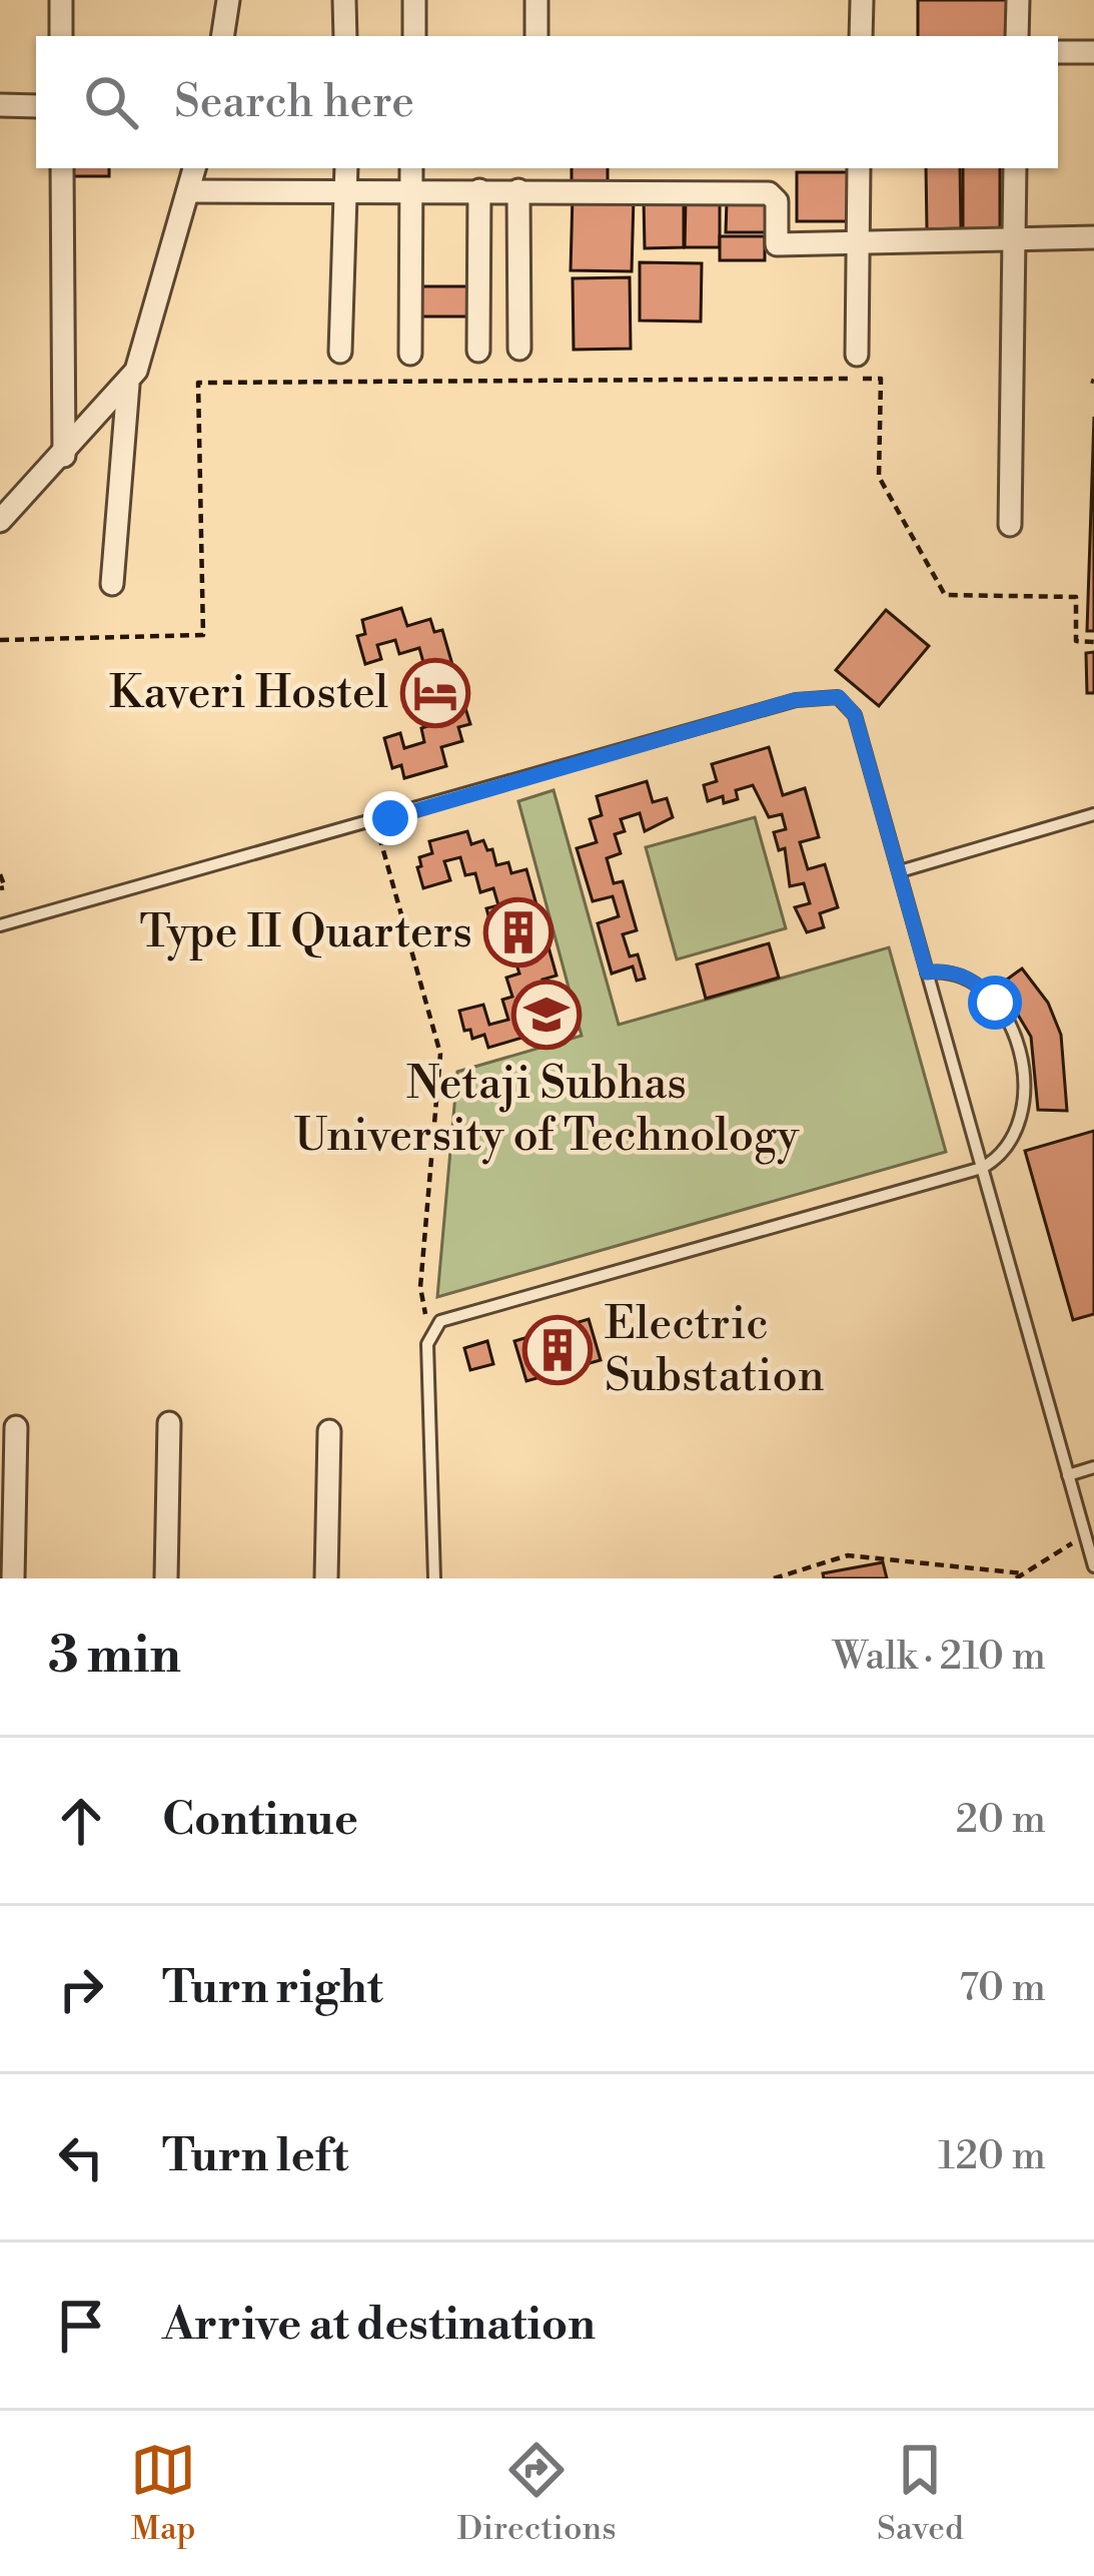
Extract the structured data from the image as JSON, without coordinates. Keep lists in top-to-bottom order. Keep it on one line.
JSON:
{"places":{"hotel":["Kaveri Hostel"],"building":["Type II Quarters","Electric Substation"],"school or university":["Netaji Subhas University of Technology"]},"page":{"search":"Search here","heading":["3 min","Walk · 210 m"],"list":[["Continue","20 m"],["Turn right","70 m"],["Turn left","120 m"],"Arrive at destination"],"nav":["Map","Directions","Saved"]}}
